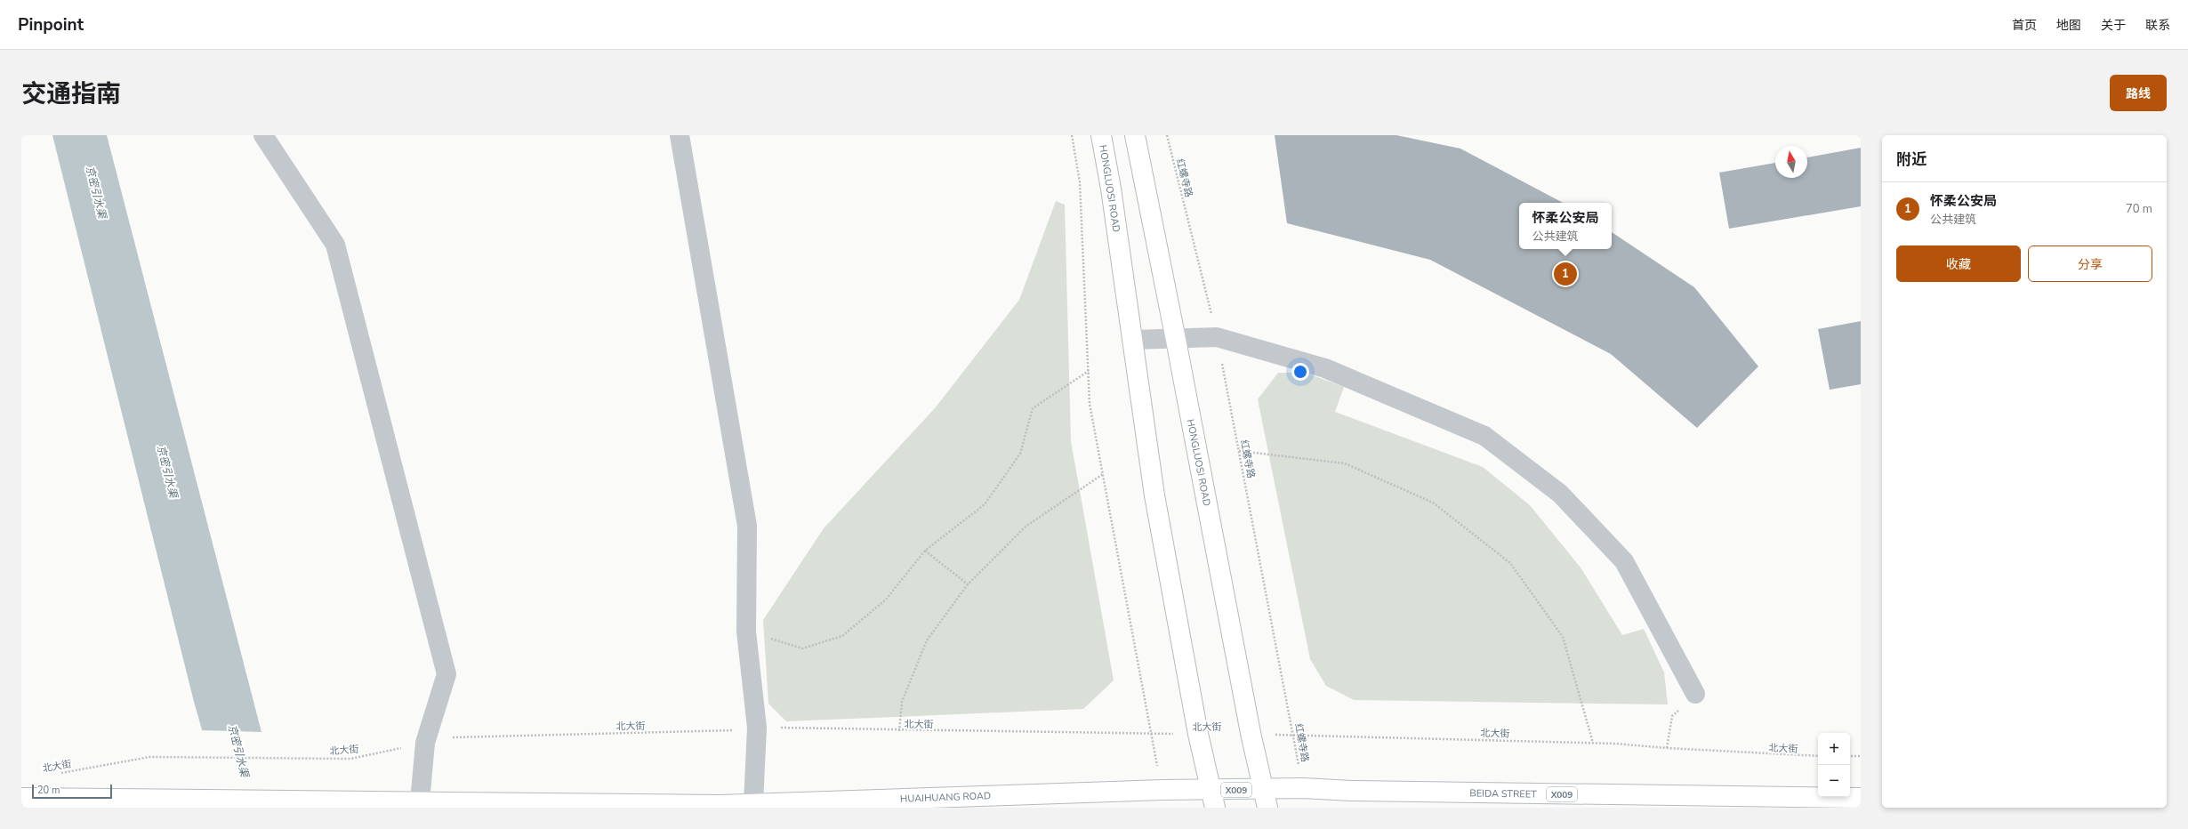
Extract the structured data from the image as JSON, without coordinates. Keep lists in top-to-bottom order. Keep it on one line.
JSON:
{"streets":{"main road":["HONGLUOSI ROAD","X009","BEIDA STREET","HUAIHUANG ROAD"],"path":["红螺寺路","北大街"]},"crossings":[["红螺寺路","北大街"],["红螺寺路","BEIDA STREET"],["HONGLUOSI ROAD","北大街"],["HONGLUOSI ROAD","BEIDA STREET"],["HONGLUOSI ROAD","HUAIHUANG ROAD"],["BEIDA STREET","HUAIHUANG ROAD"]],"water":["京密引水渠"],"scale_bar":"20 m","north":"top","page":{"header":"Pinpoint","nav":["首页","地图","关于","联系"],"title":"交通指南","buttons":["路线",["收藏","分享"]],"heading":"附近","list":[{"mark":"1","name":"怀柔公安局","note":"公共建筑","value":"70 m"}],"popup":["怀柔公安局","公共建筑"],"pins":"1","map_buttons":["+","−"],"scale":"20 m"}}
